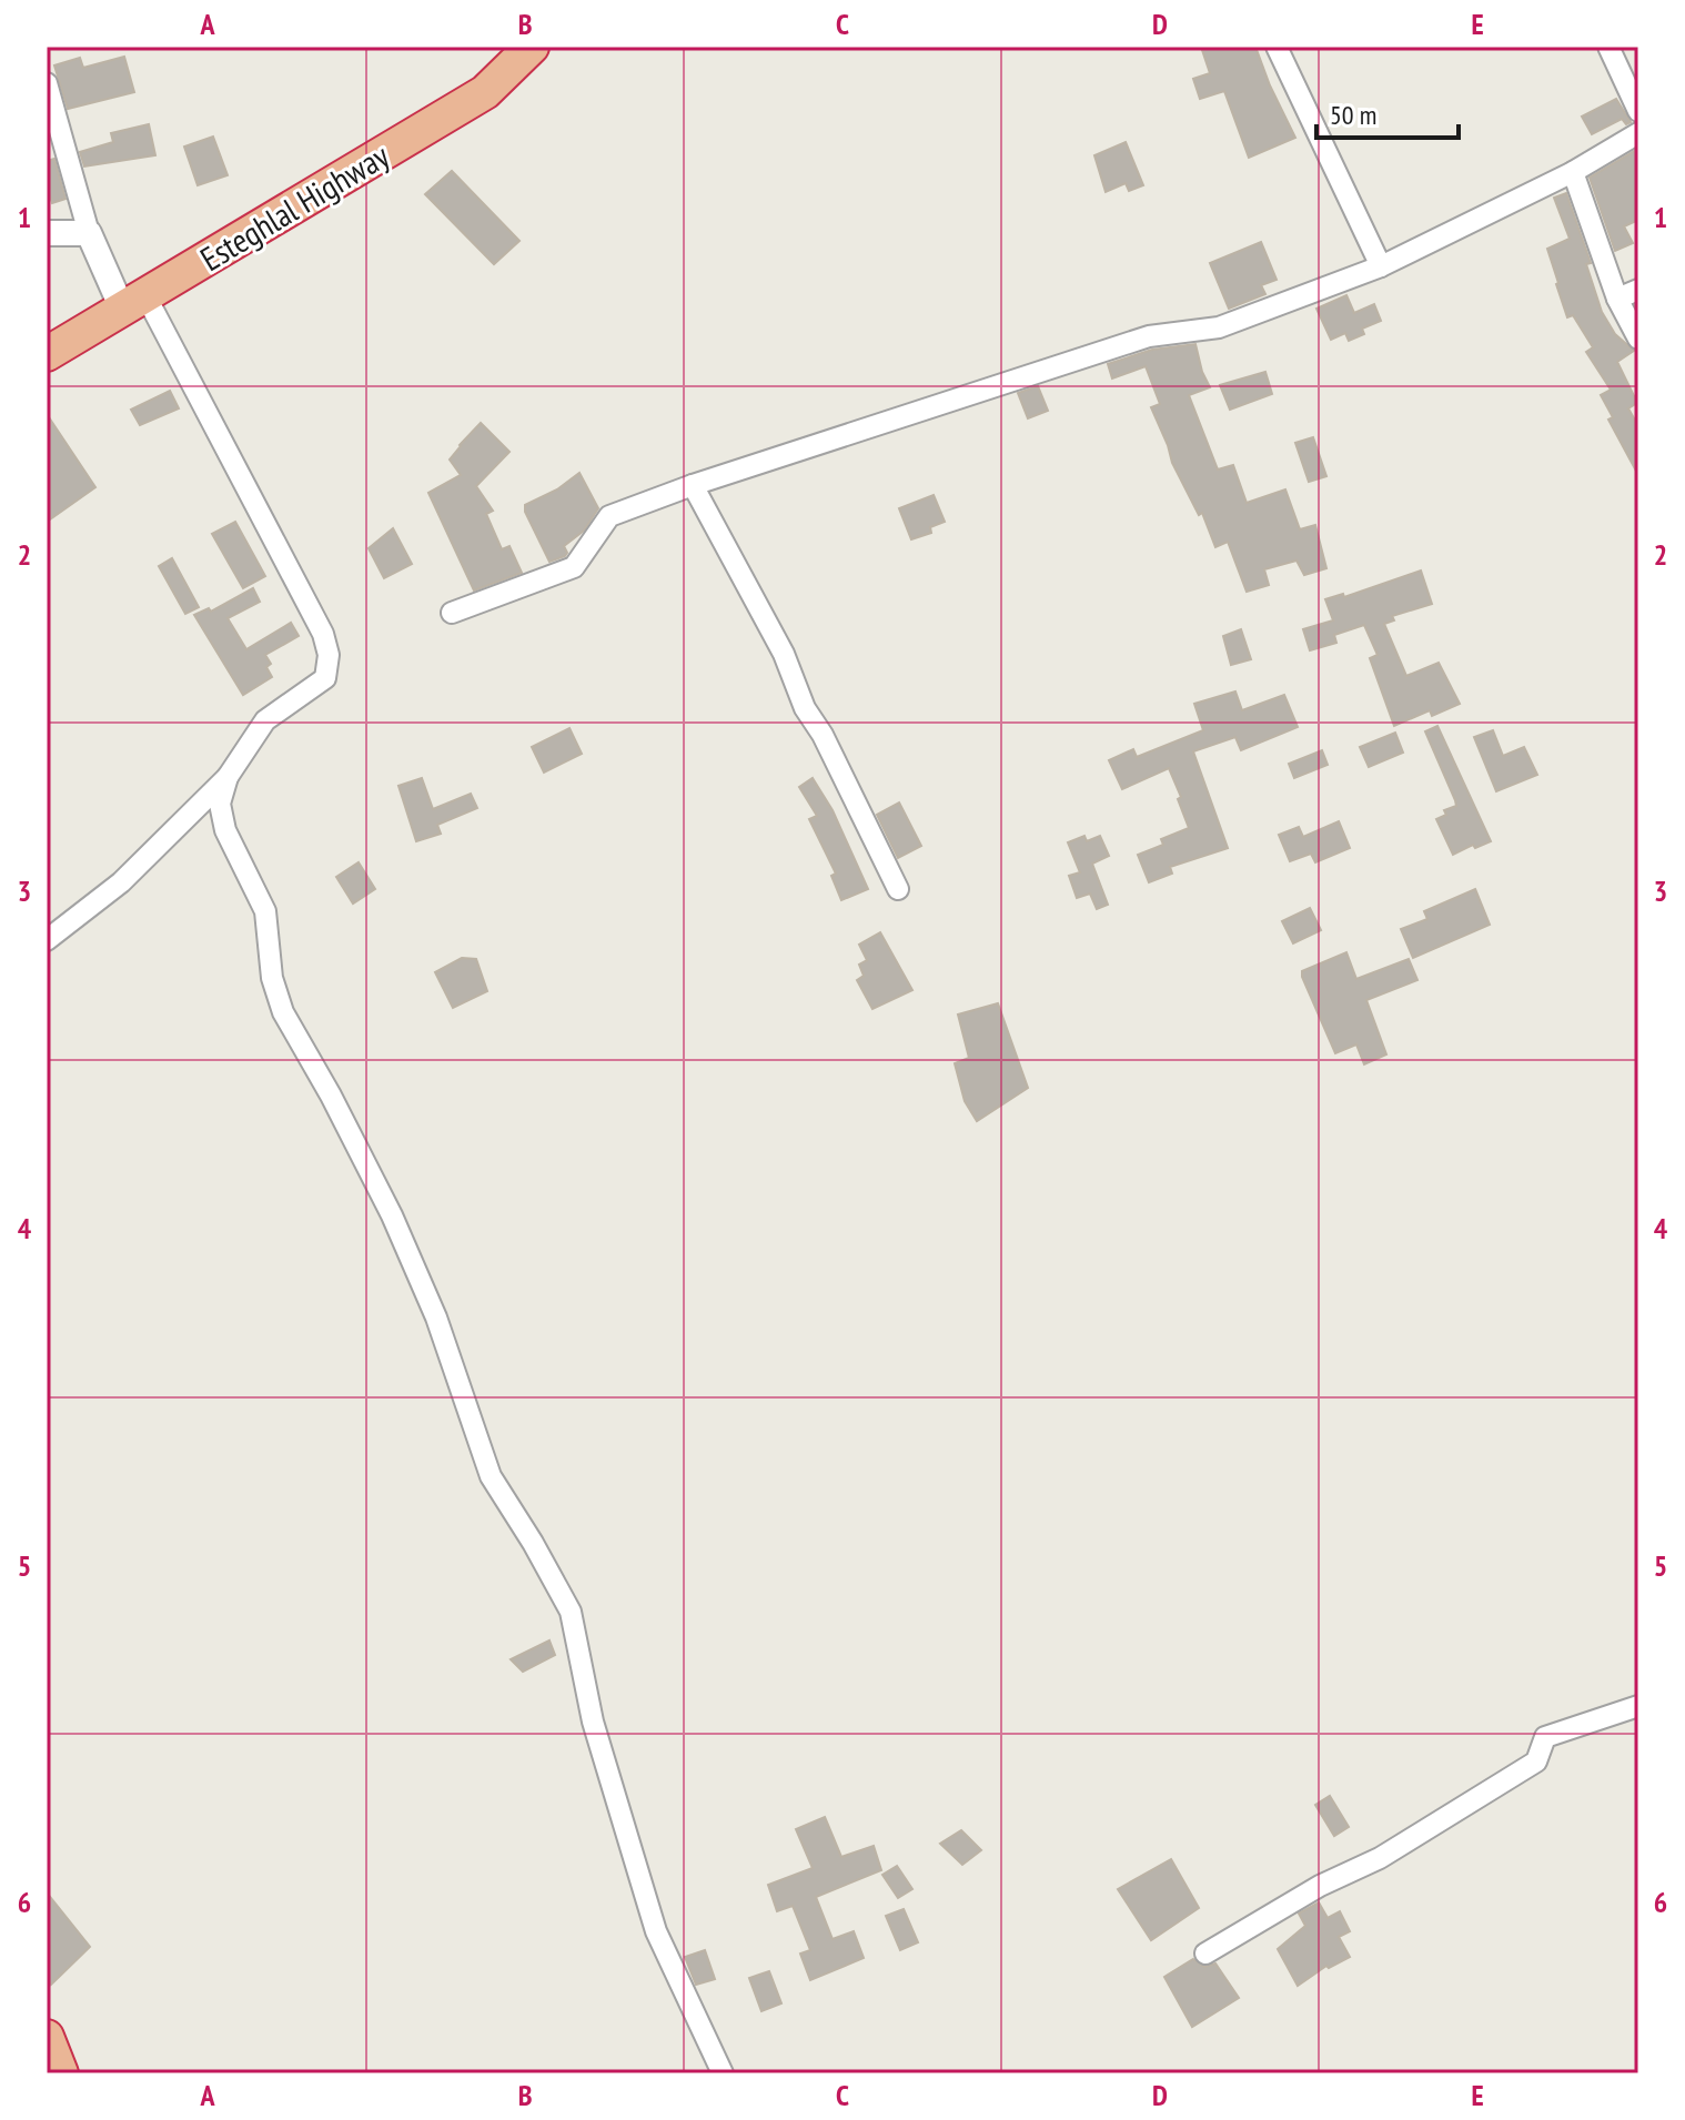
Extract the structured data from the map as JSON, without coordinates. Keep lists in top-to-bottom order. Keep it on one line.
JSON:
{"streets":{"highway":["Esteghlal Highway"]},"scale_bar":"50 m","grid":{"columns":["A","B","C","D","E"],"rows":["1","2","3","4","5","6"]}}
